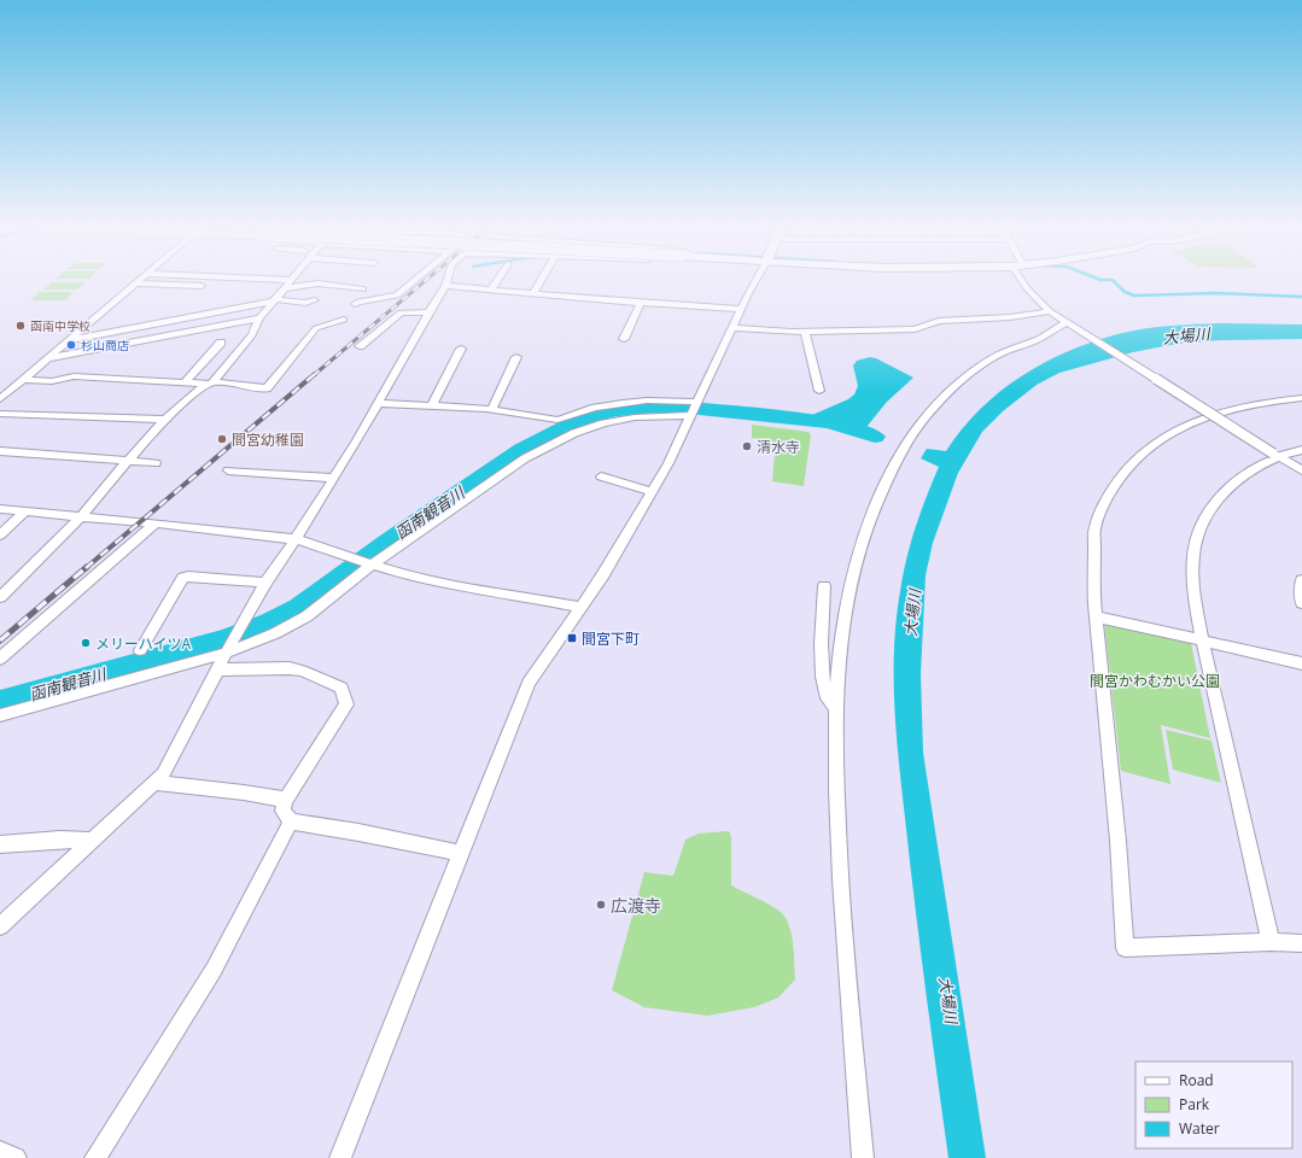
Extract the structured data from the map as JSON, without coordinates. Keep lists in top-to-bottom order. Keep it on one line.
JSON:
{"water":["大場川","函南観音川"],"parks":["間宮かわむかい公園"],"places":{"other":["函南中学校","杉山商店","間宮幼稚園","清水寺","メリーハイツA","広渡寺"],"transit":["間宮下町"]},"legend":["Road","Park","Water"]}
